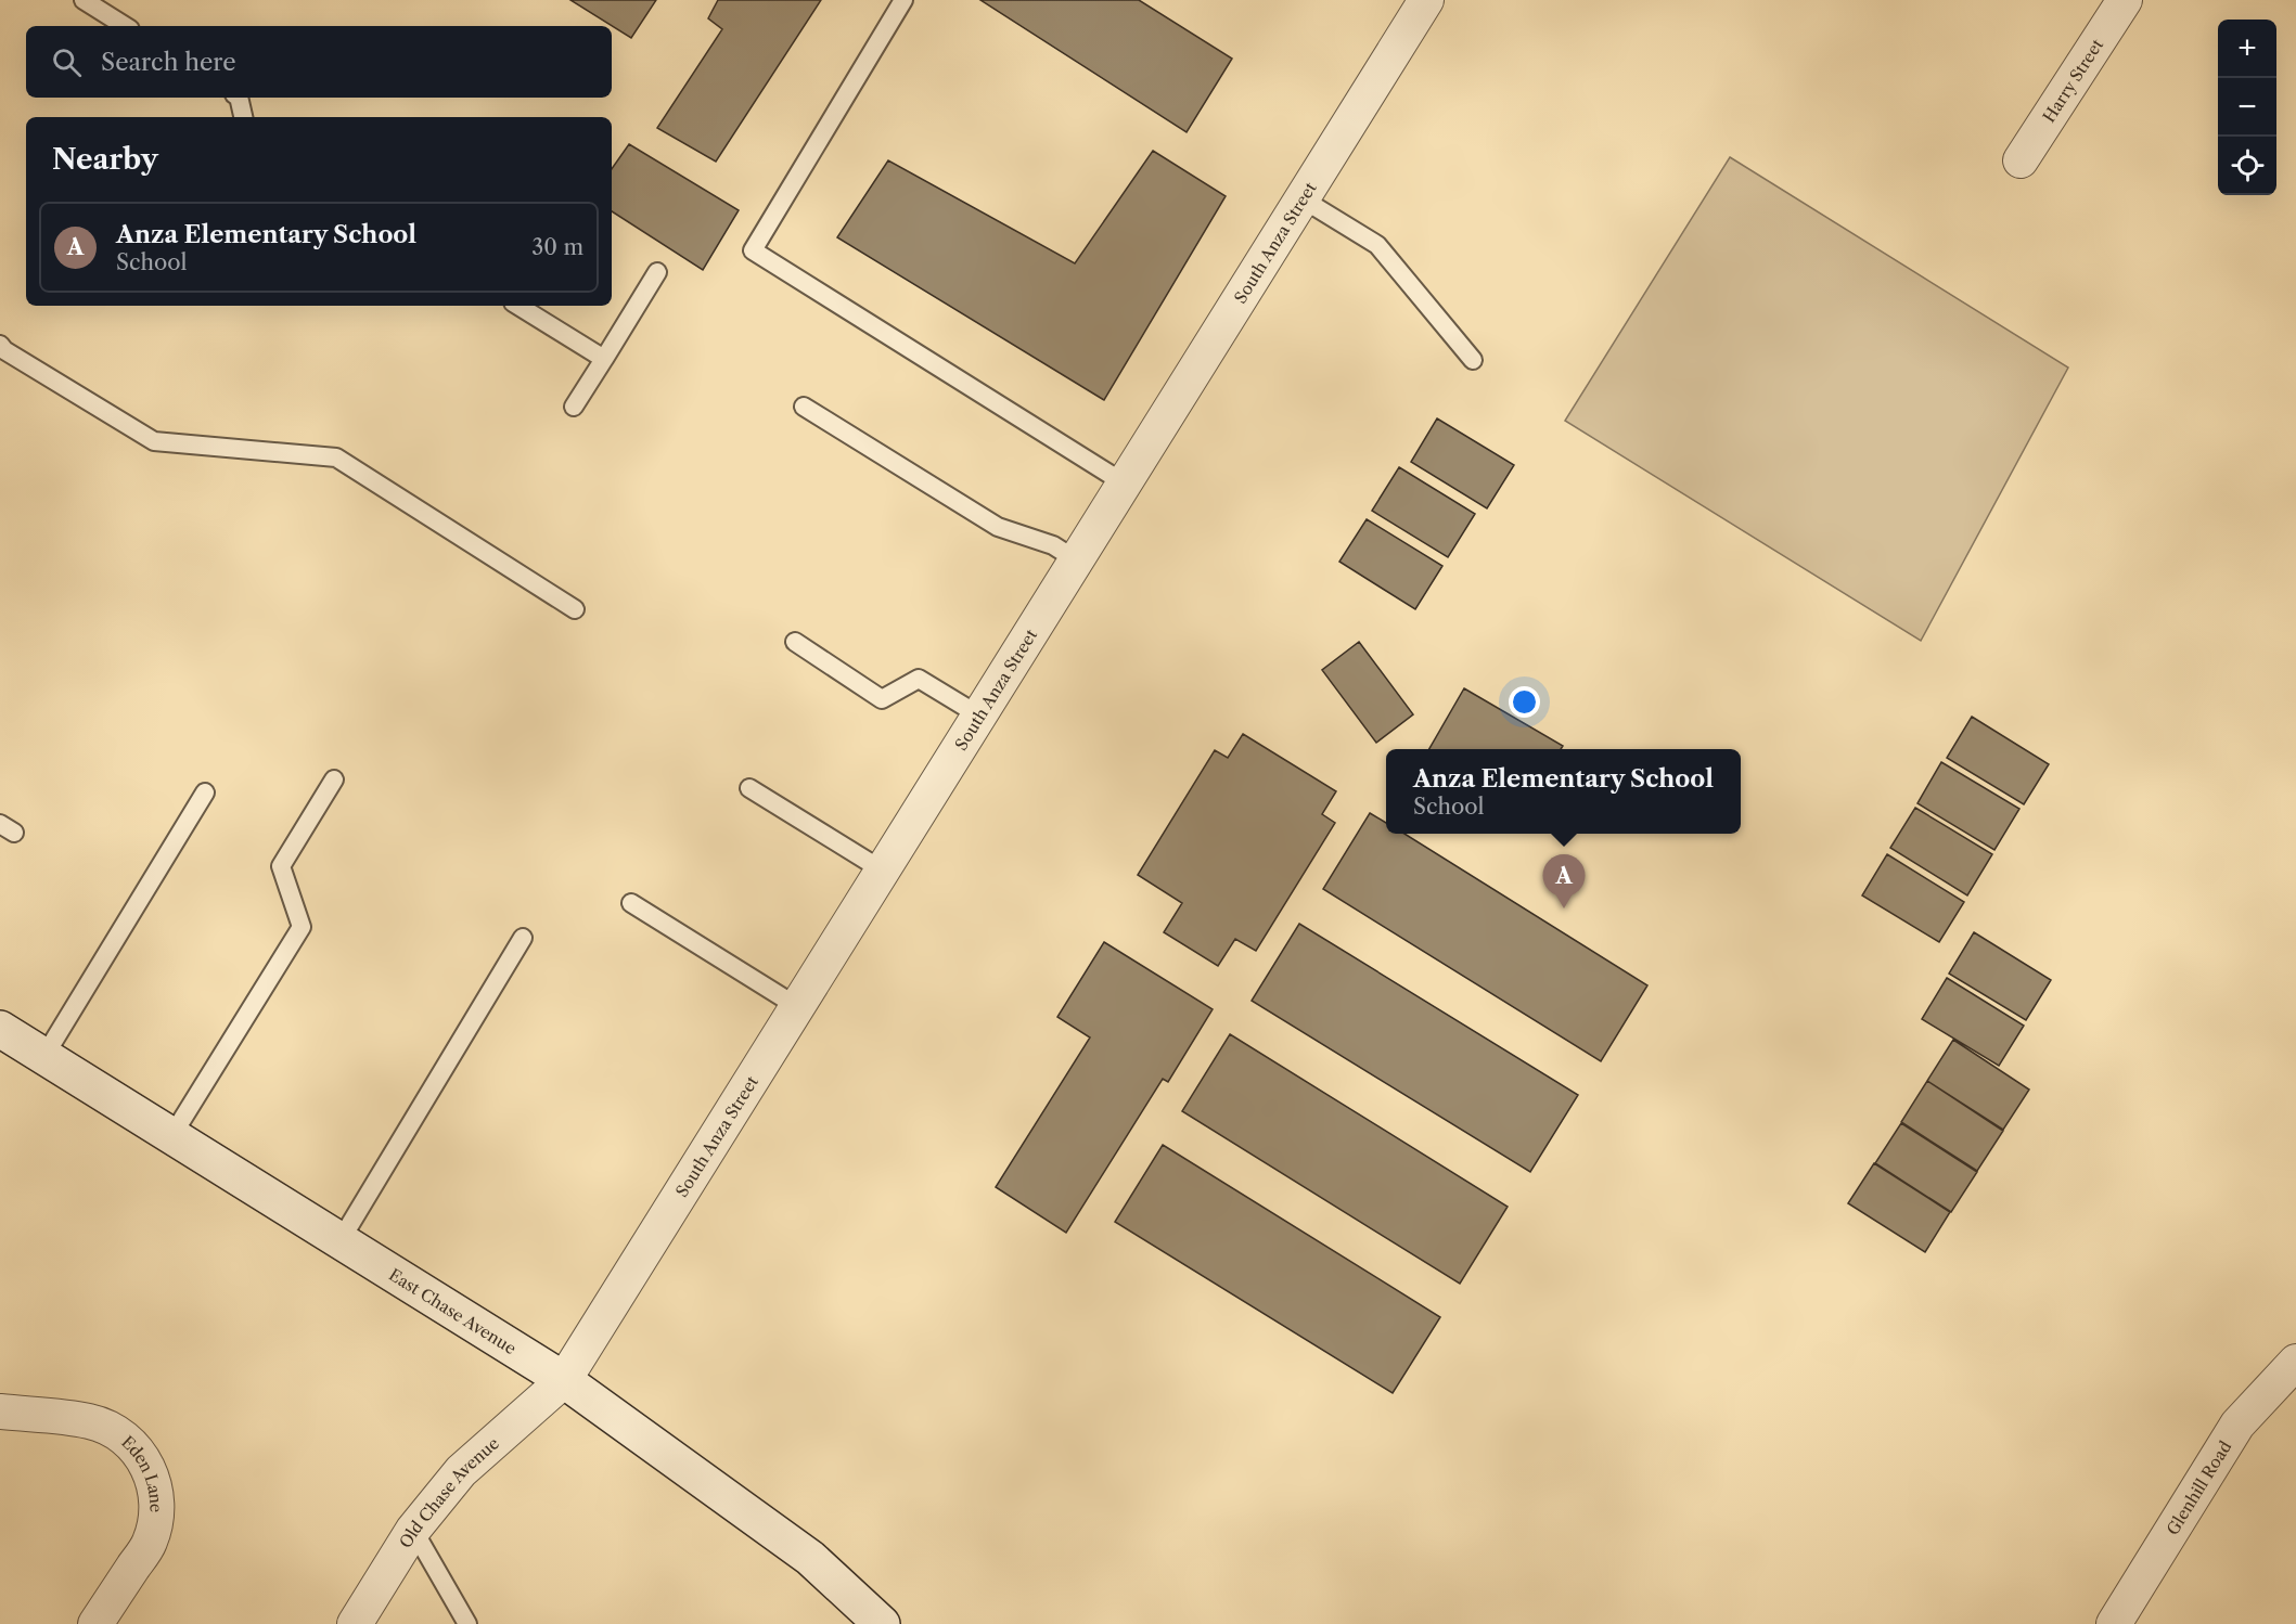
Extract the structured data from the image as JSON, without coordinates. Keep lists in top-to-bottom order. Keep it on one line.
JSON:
{"streets":{"main road":["East Chase Avenue"],"street":["Harry Street","South Anza Street","Eden Lane","Glenhill Road","Old Chase Avenue"]},"crossings":[["South Anza Street","East Chase Avenue"],["South Anza Street","Old Chase Avenue"],["East Chase Avenue","Old Chase Avenue"]],"page":{"map_buttons":["+","−"],"search":"Search here","heading":"Nearby","list":[{"mark":"A","name":"Anza Elementary School","note":"School","value":"30 m"}],"popup":["Anza Elementary School","School"],"pins":"A"}}
